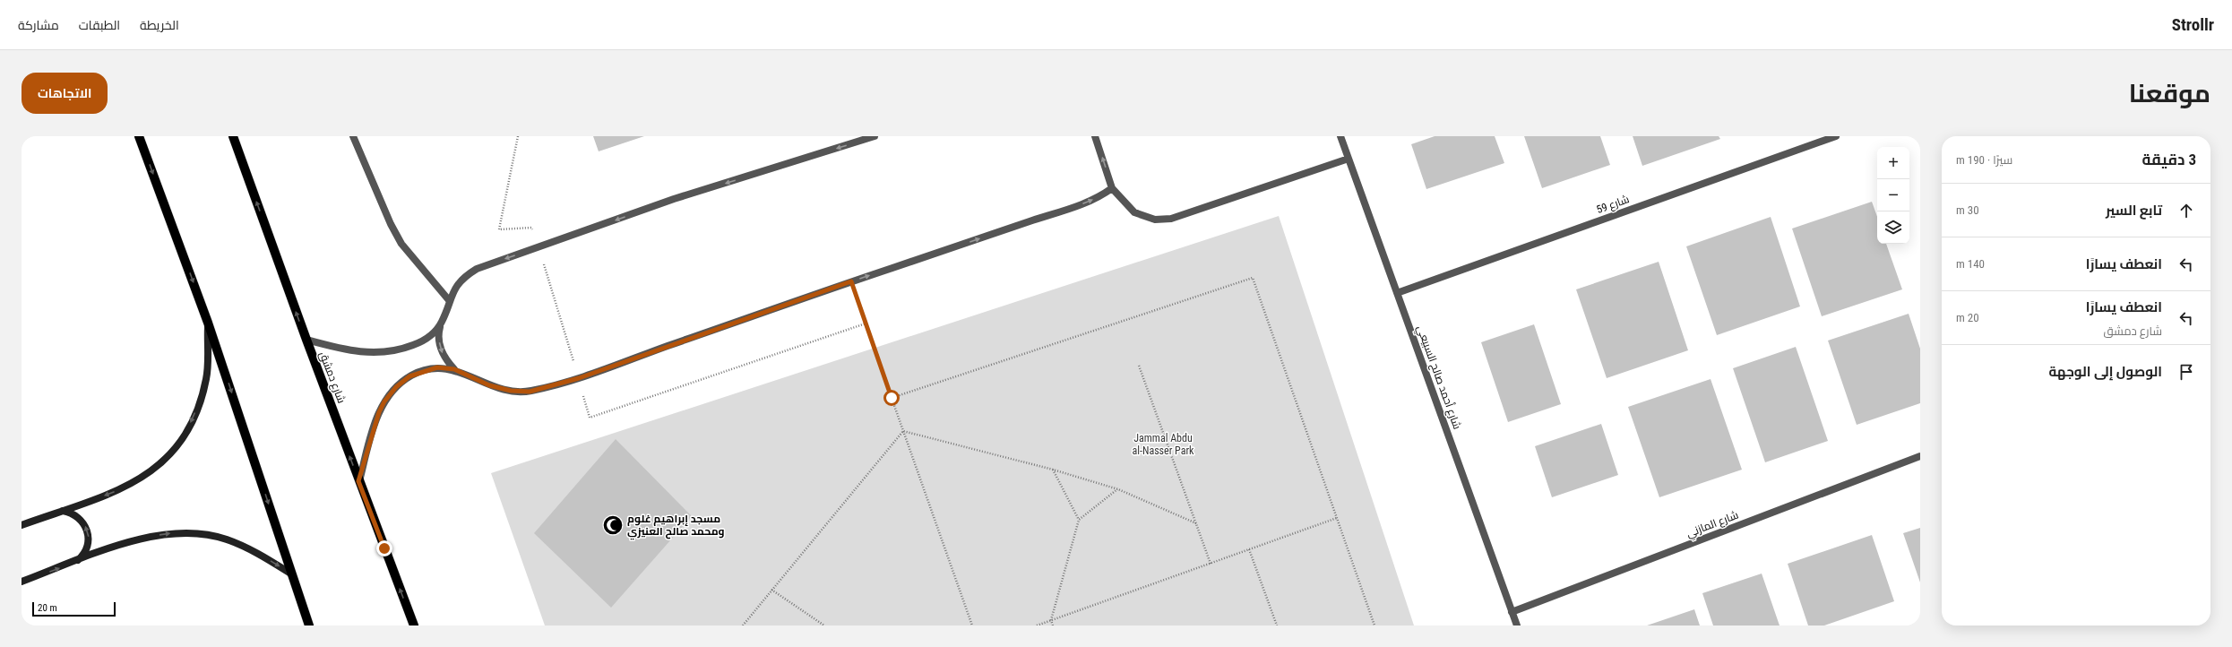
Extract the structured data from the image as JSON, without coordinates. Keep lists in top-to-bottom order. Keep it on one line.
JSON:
{"streets":{"main road":["شارع دمشق"],"street":["شارع 59","شارع أحمد صالح السبيعي","شارع المازني"]},"crossings":[["شارع 59","شارع أحمد صالح السبيعي"],["شارع أحمد صالح السبيعي","شارع المازني"]],"one_way":["شارع دمشق"],"parks":["Jammal Abdu al-Nasser Park"],"places":{"mosque":["مسجد إبراهيم غلوم ومحمد صالح العنيزي"]},"scale_bar":"20 m","page":{"header":"Strollr","nav":["الخريطة","الطبقات","مشاركة"],"title":"موقعنا","buttons":"الاتجاهات","heading":["3 دقيقة","سيرًا · 190 m"],"map_buttons":["+","−"],"list":[["تابع السير","30 m"],["انعطف يسارًا","140 m"],["انعطف يسارًا","شارع دمشق","20 m"],"الوصول إلى الوجهة"],"scale":"20 m"}}
